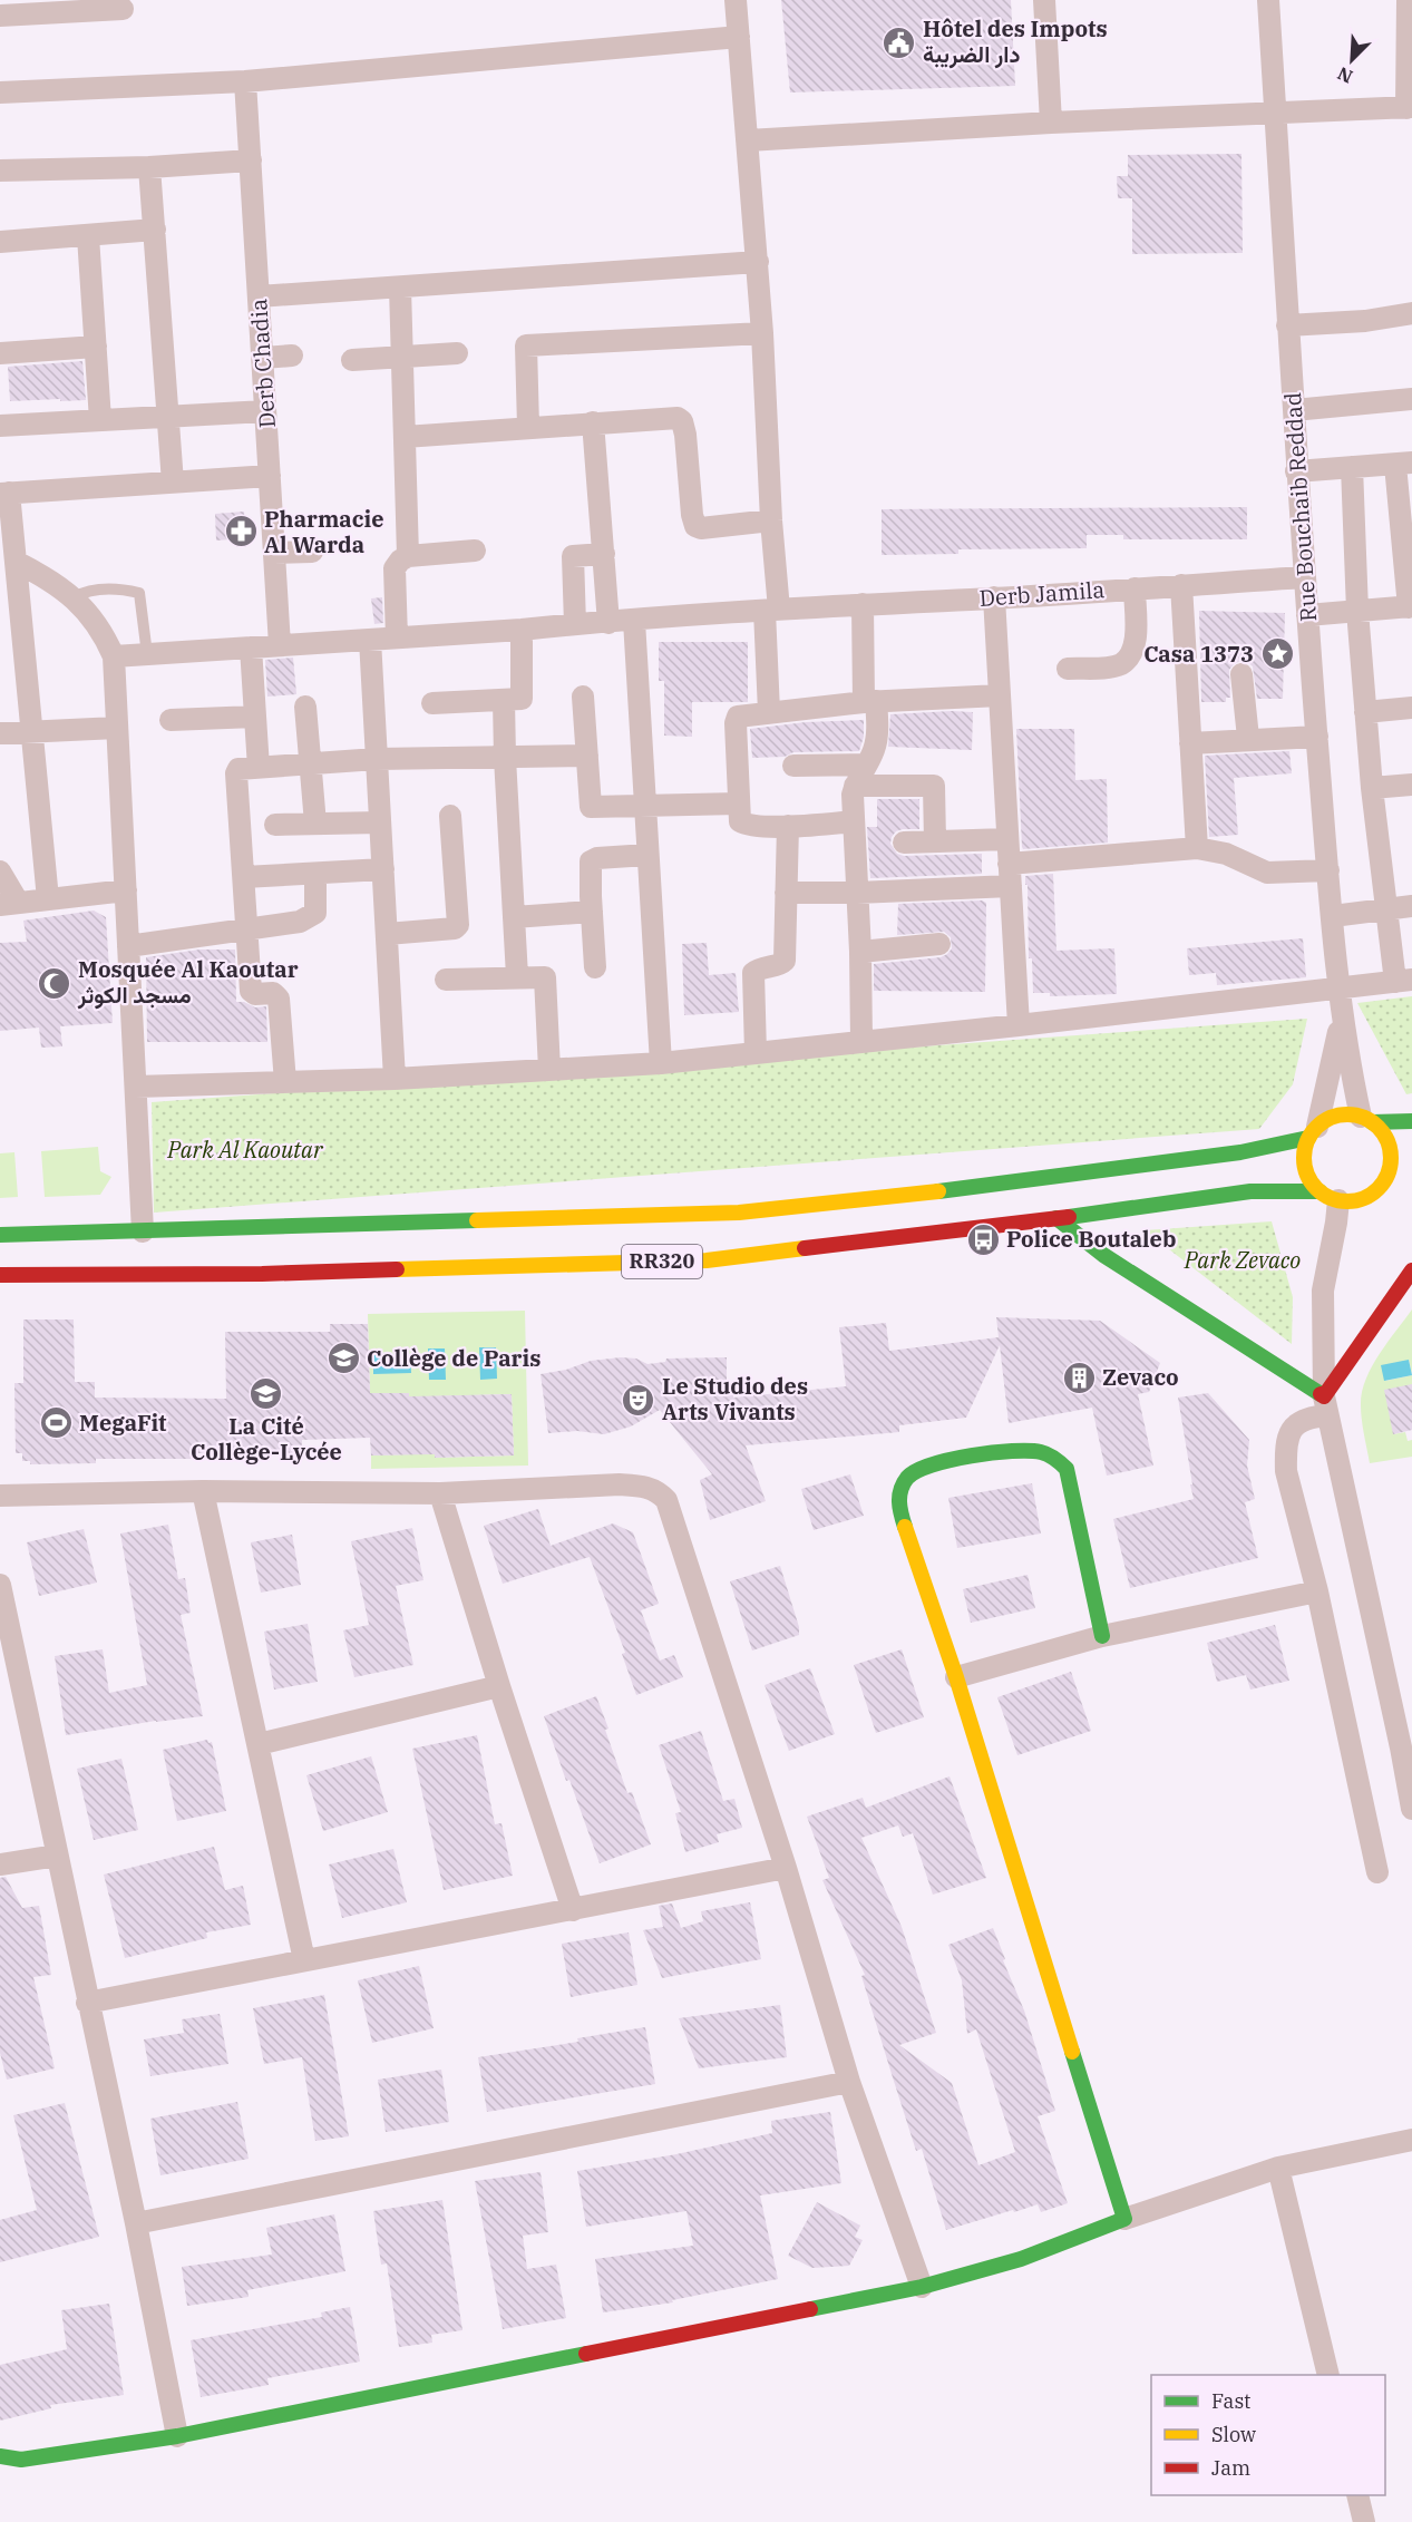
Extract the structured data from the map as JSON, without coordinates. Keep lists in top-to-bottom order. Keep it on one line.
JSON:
{"streets":{"main road":["RR320"],"street":["Derb Chadia","Rue Bouchaib Reddad","Derb Jamila"]},"crossings":[["Rue Bouchaib Reddad","Derb Jamila"],["Rue Bouchaib Reddad","RR320"]],"parks":["Park Al Kaoutar","Park Zevaco"],"places":{"public building":["Hôtel des Impots دار الضريبة"],"pharmacy":["Pharmacie Al Warda"],"place":["Casa 1373"],"mosque":["Mosquée Al Kaoutar مسجد الكوثر"],"bus stop":["Police Boutaleb"],"school or university":["Collège de Paris","La Cité Collège-Lycée"],"building":["Zevaco"],"theatre":["Le Studio des Arts Vivants"],"sports":["MegaFit"]},"legend":["Fast","Slow","Jam"],"north":"bottom left"}
